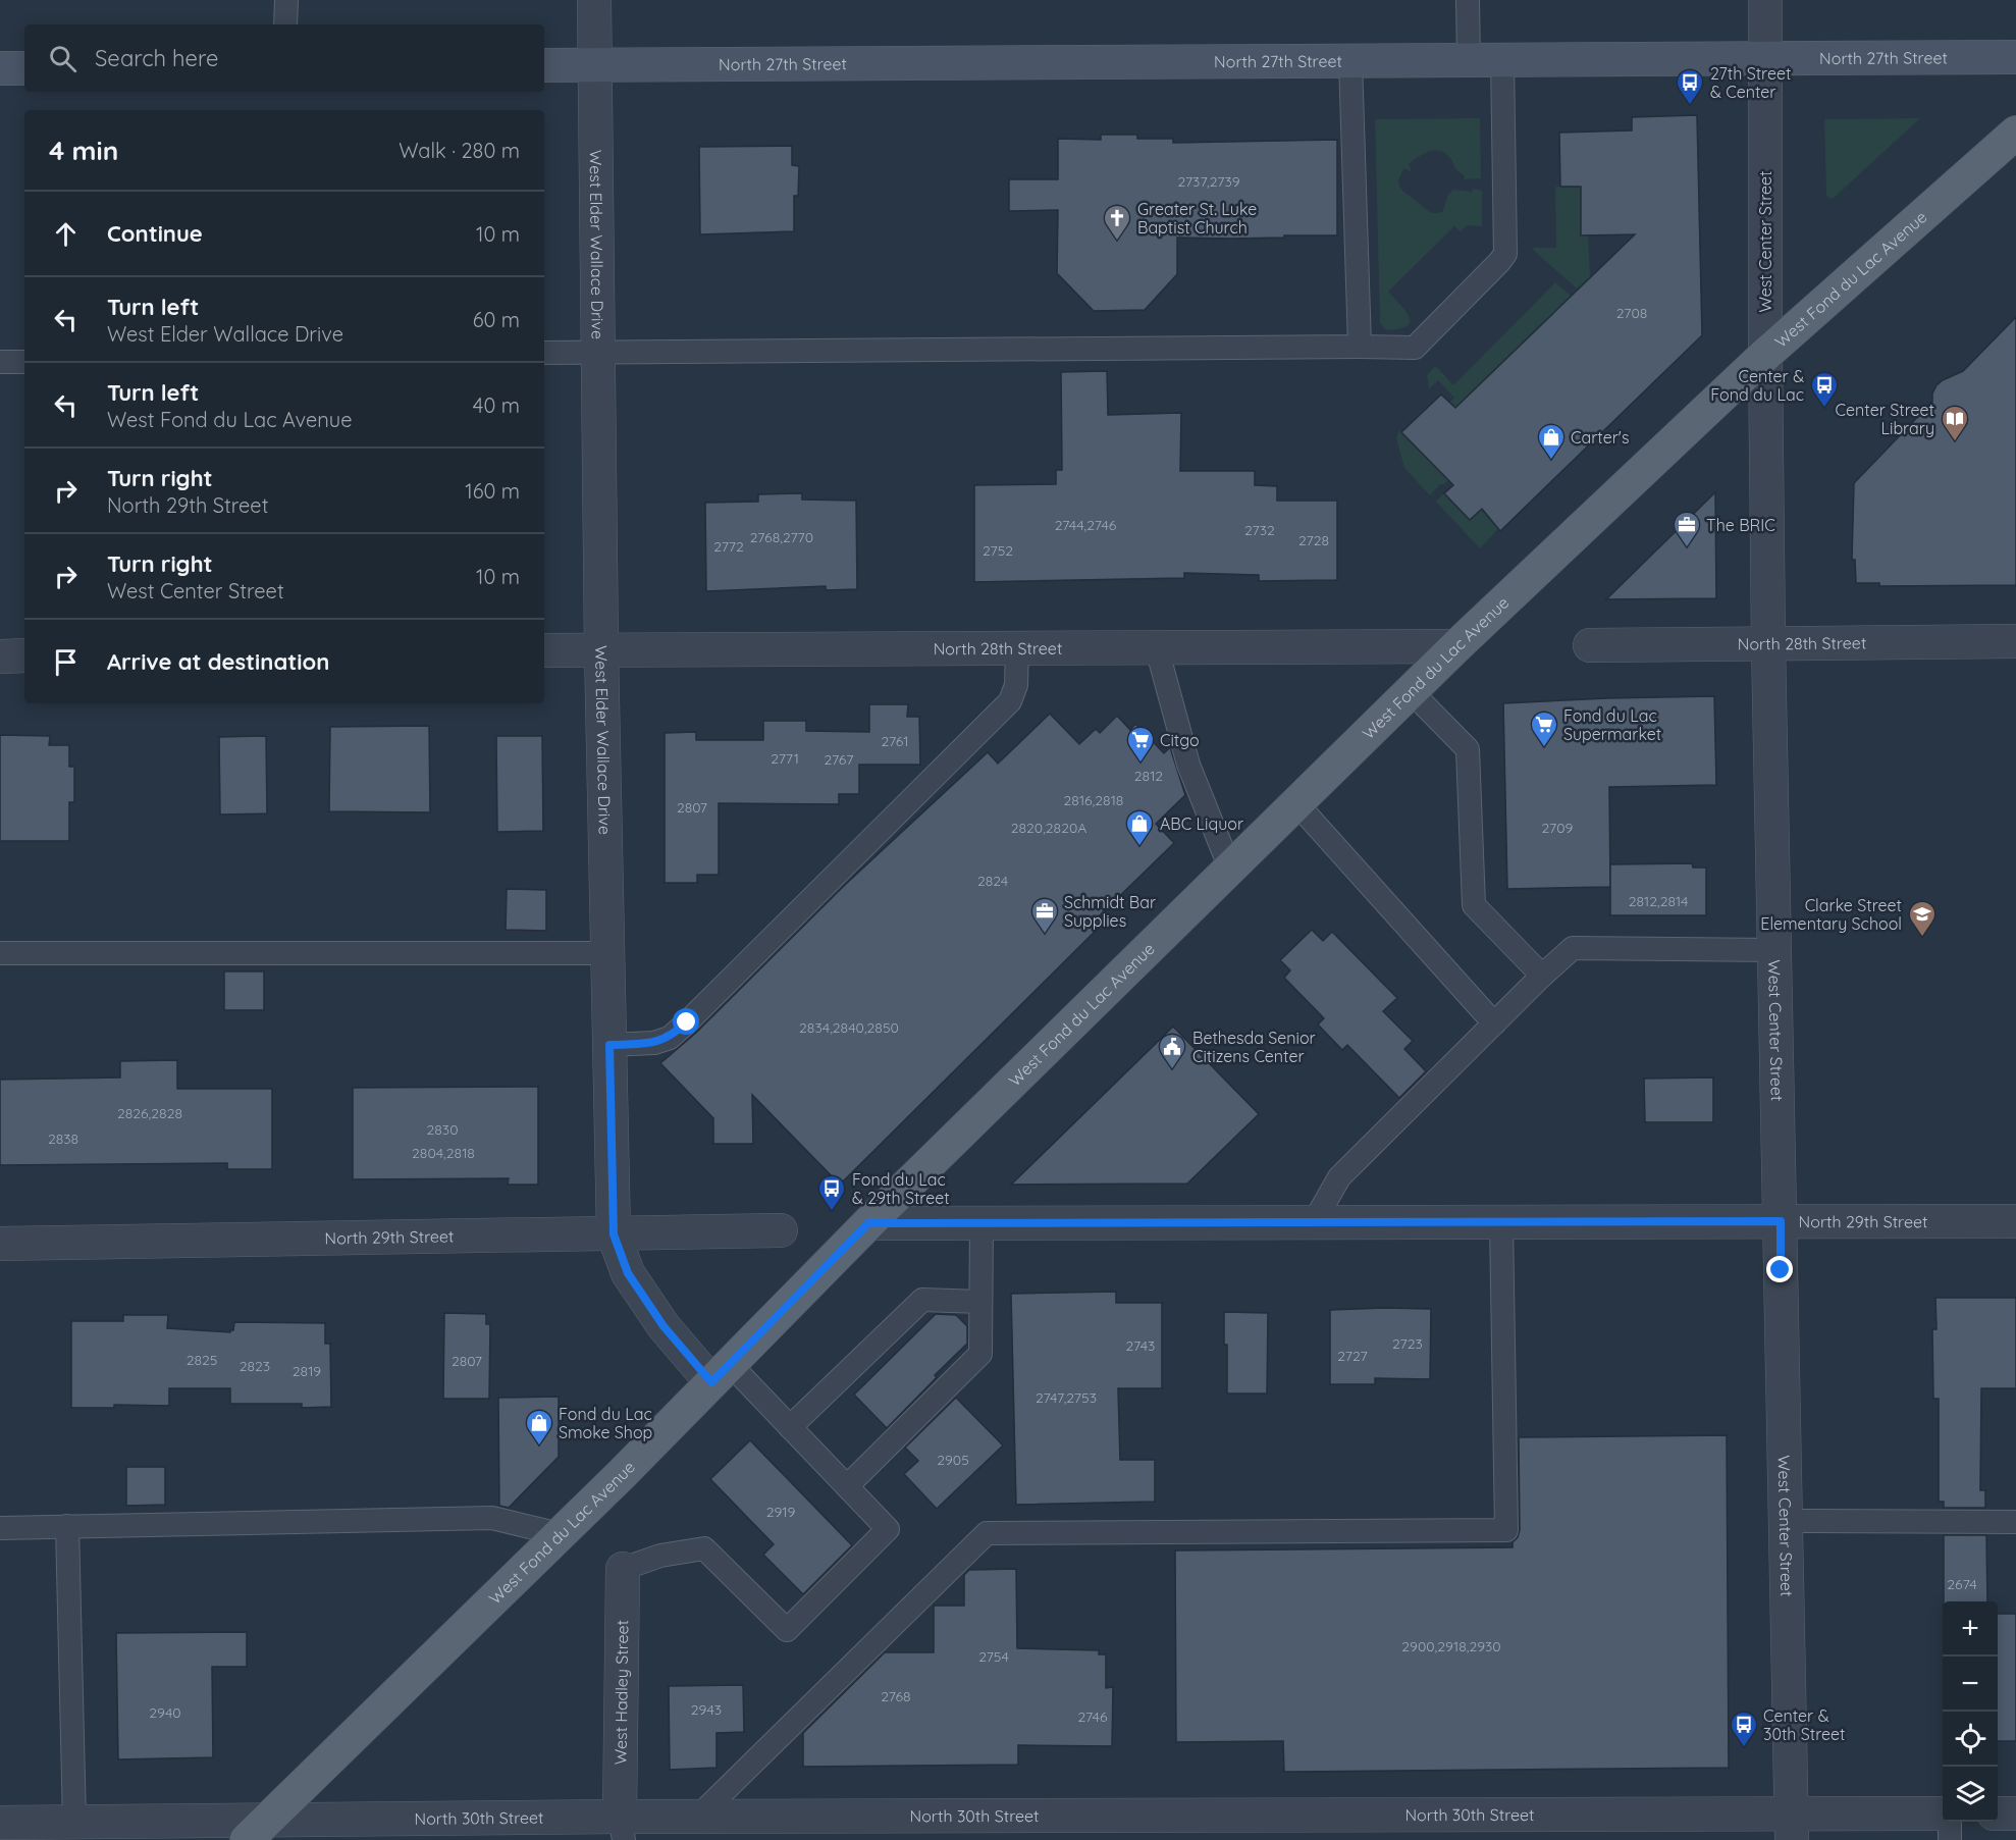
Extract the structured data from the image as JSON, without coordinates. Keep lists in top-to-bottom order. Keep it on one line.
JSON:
{"streets":{"main road":["North 27th Street","West Fond du Lac Avenue"],"street":["West Center Street","West Elder Wallace Drive","North 28th Street","North 29th Street","West Hadley Street","North 30th Street"]},"crossings":[["North 27th Street","West Center Street"],["North 27th Street","West Elder Wallace Drive"],["West Center Street","West Fond du Lac Avenue"],["West Center Street","North 28th Street"],["West Center Street","North 29th Street"],["West Center Street","North 30th Street"],["West Elder Wallace Drive","West Fond du Lac Avenue"],["West Elder Wallace Drive","North 28th Street"],["West Elder Wallace Drive","North 29th Street"],["West Fond du Lac Avenue","North 28th Street"],["West Fond du Lac Avenue","North 29th Street"],["West Fond du Lac Avenue","North 30th Street"],["West Hadley Street","North 30th Street"]],"places":{"bus stop":["27th Street & Center","Center & Fond du Lac","Fond du Lac & 29th Street","Center & 30th Street"],"church":["Greater St. Luke Baptist Church"],"library":["Center Street Library"],"shop":["Carter's","ABC Liquor","Fond du Lac Smoke Shop"],"office":["The BRIC","Schmidt Bar Supplies"],"supermarket":["Fond du Lac Supermarket","Citgo"],"school or university":["Clarke Street Elementary School"],"public building":["Bethesda Senior Citizens Center"]},"house_numbers":["2737,2739","2708","2744,2746","2732","2768,2770","2728","2772","2752","2761","2771","2767","2812","2816,2818","2807","2820,2820A","2709","2824","2812,2814","2834,2840,2850","2826,2828","2830","2838","2804,2818","2723","2743","2727","2825","2807","2823","2819","2747,2753","2905","2919","2674","2900,2918,2930","2754","2768","2943","2940","2746"],"page":{"search":"Search here","heading":["4 min","Walk · 280 m"],"list":[["Continue","10 m"],["Turn left","West Elder Wallace Drive","60 m"],["Turn left","West Fond du Lac Avenue","40 m"],["Turn right","North 29th Street","160 m"],["Turn right","West Center Street","10 m"],"Arrive at destination"],"map_buttons":["+","−"]}}
